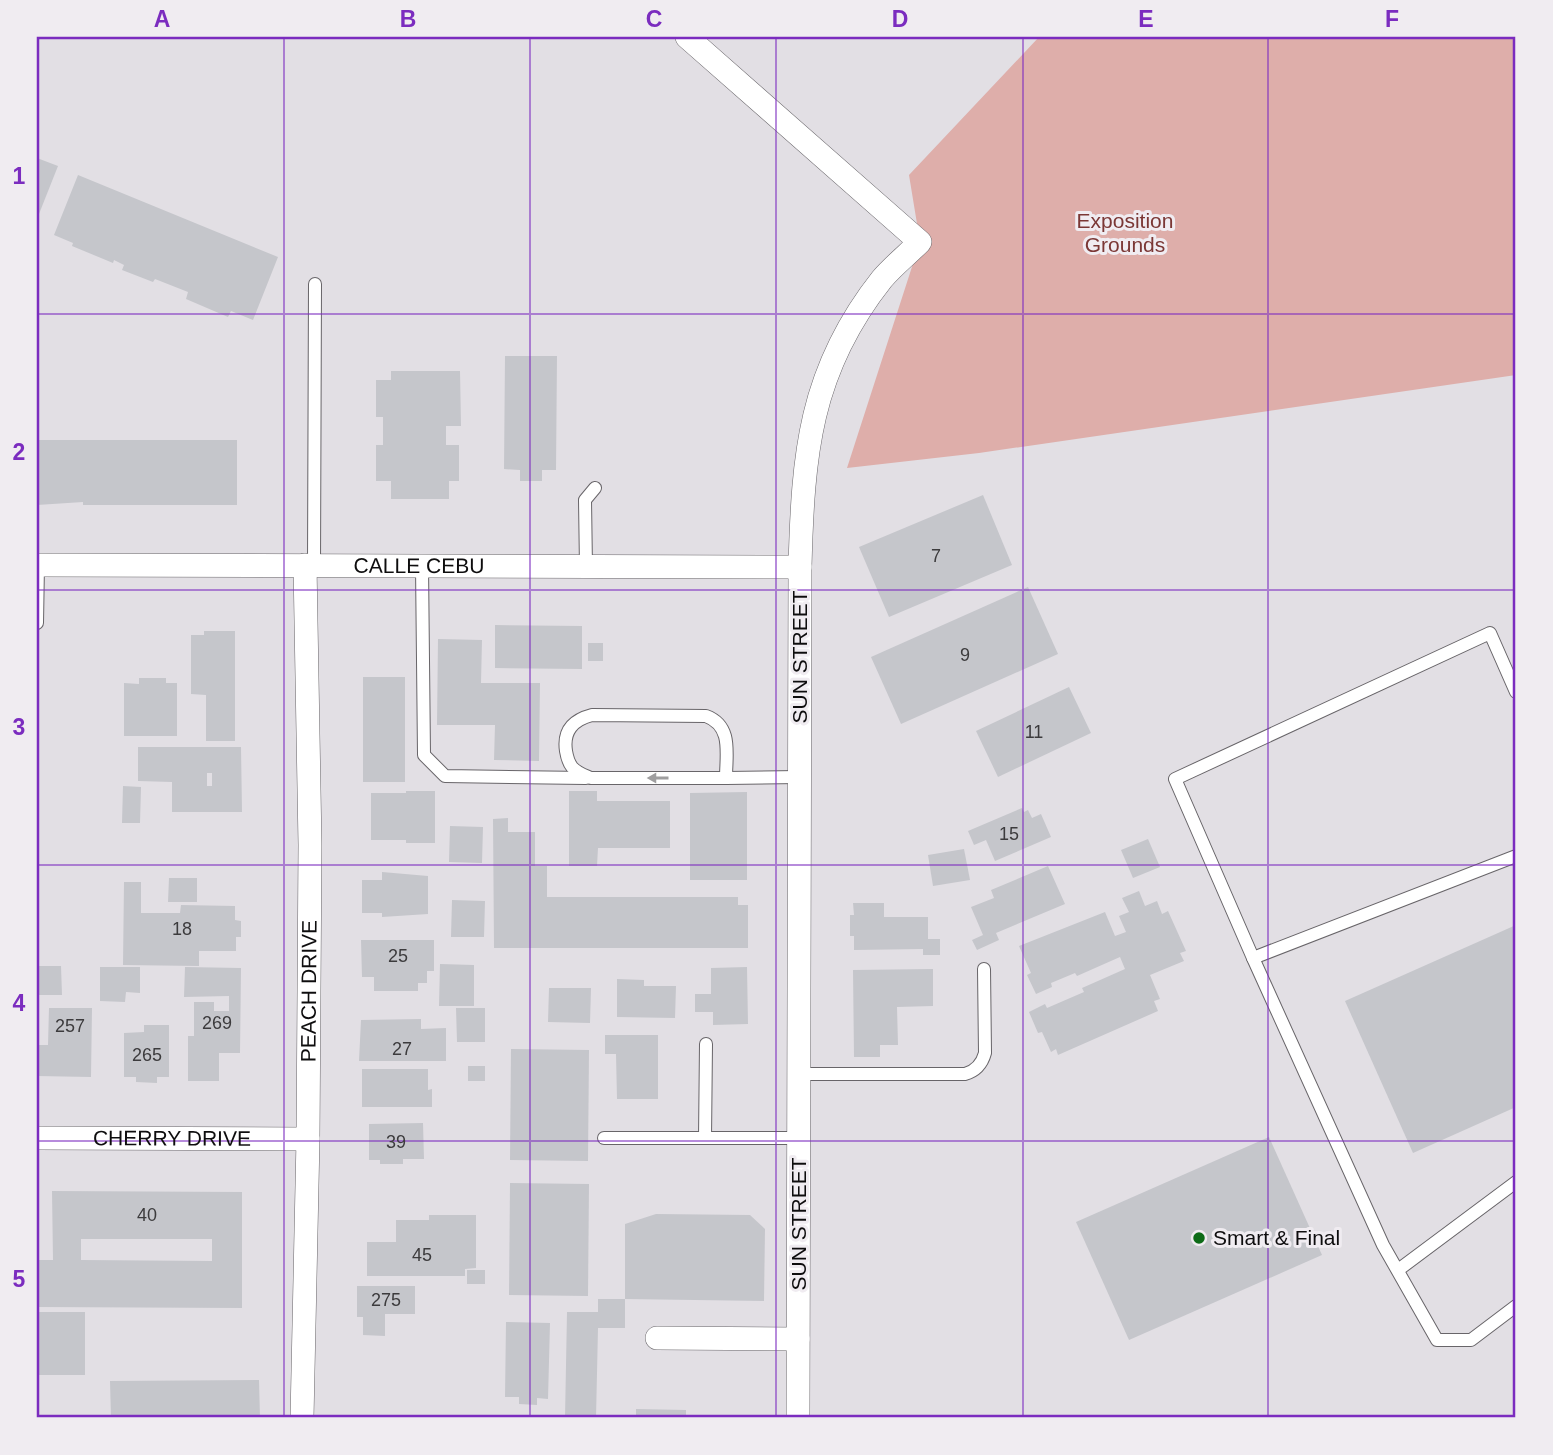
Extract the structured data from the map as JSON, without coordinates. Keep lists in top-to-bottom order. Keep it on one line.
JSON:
{"streets":{"street":["CALLE CEBU","SUN STREET","PEACH DRIVE","CHERRY DRIVE"]},"crossings":[["CALLE CEBU","SUN STREET"],["CALLE CEBU","PEACH DRIVE"],["PEACH DRIVE","CHERRY DRIVE"]],"parks":["Exposition Grounds"],"places":["Smart & Final"],"house_numbers":["7","9","11","15","18","25","269","257","27","265","39","40","45","275"],"grid":{"columns":["A","B","C","D","E","F"],"rows":["1","2","3","4","5"]}}
